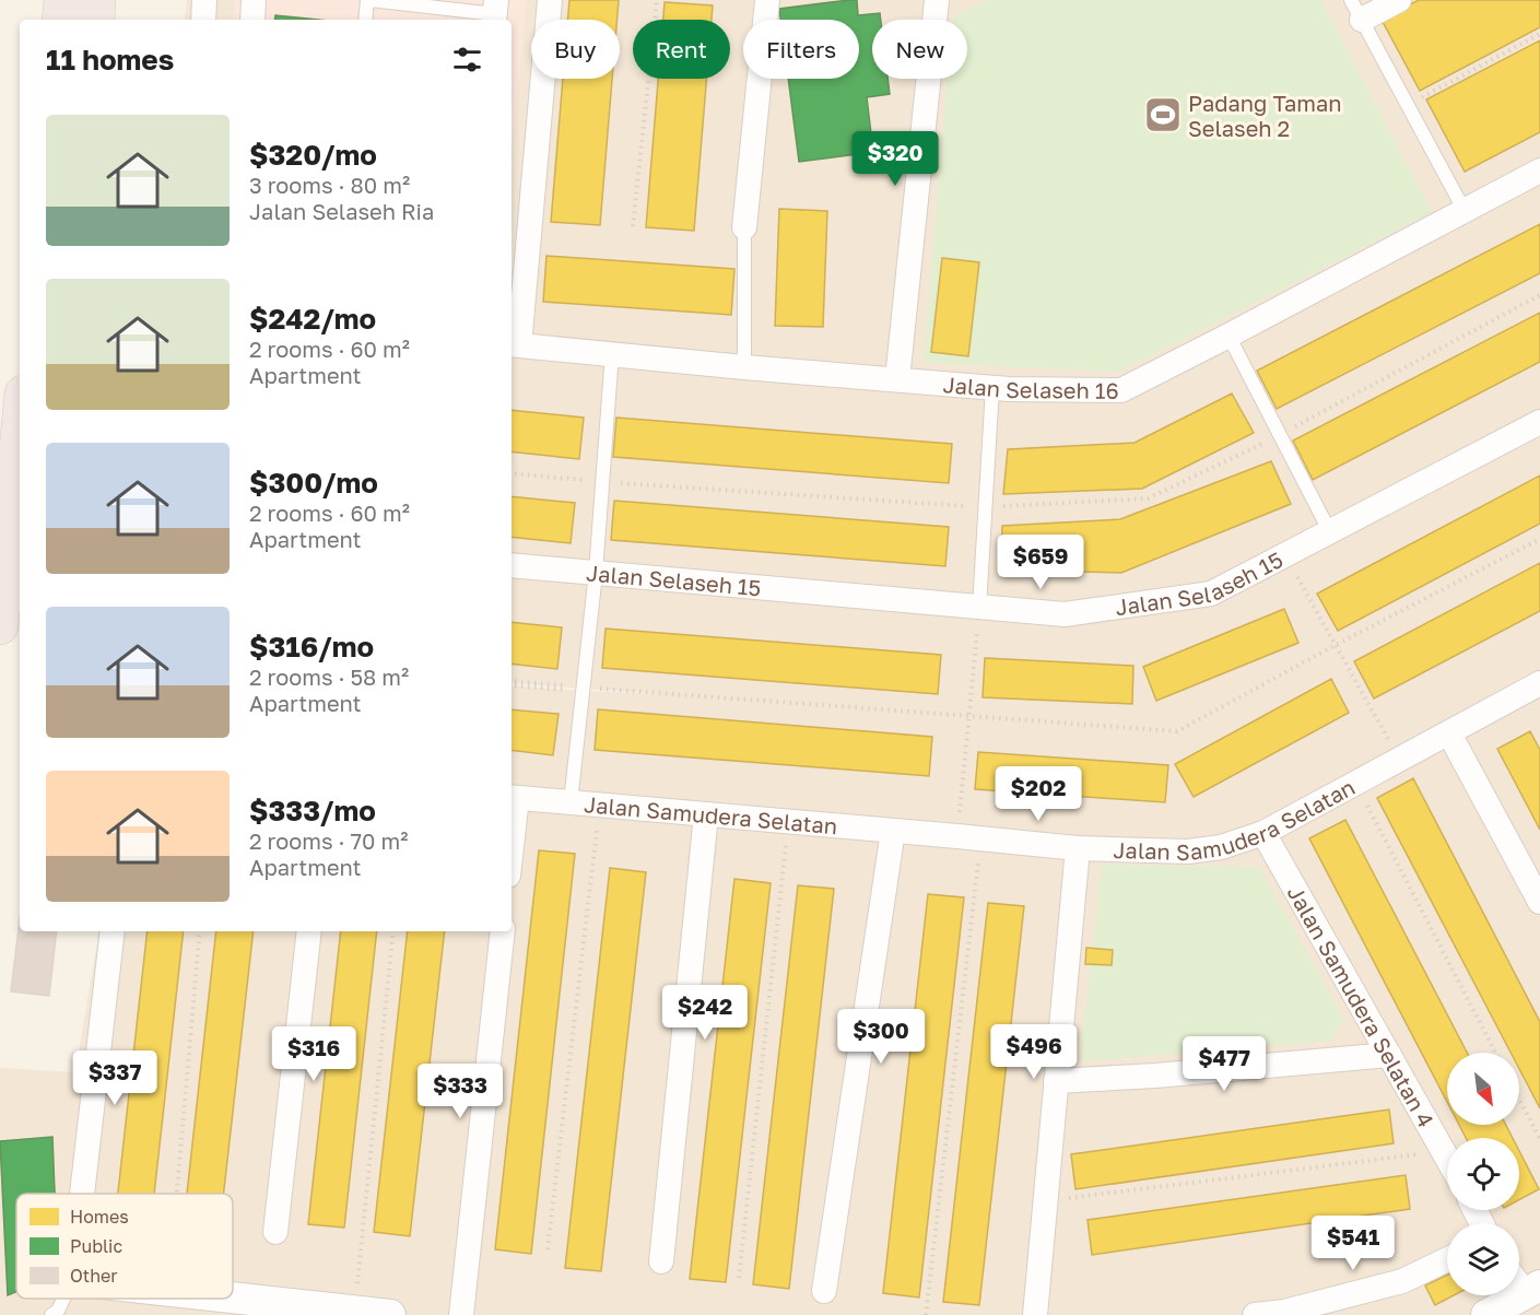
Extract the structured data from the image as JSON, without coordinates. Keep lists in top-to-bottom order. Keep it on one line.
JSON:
{"streets":{"street":["Jalan Selaseh 16","Jalan Selaseh 15","Jalan Samudera Selatan","Jalan Samudera Selatan 4"]},"crossings":[["Jalan Samudera Selatan","Jalan Samudera Selatan 4"]],"places":{"sports":["Padang Taman Selaseh 2"]},"legend":["Homes","Public","Other"],"north":"bottom right","page":{"chip":["Buy","Rent","Filters","New"],"heading":"11 homes","list":[{"name":"$320/mo","note":"3 rooms · 80 m² · Jalan Selaseh Ria"},{"name":"$242/mo","note":"2 rooms · 60 m² · Apartment"},{"name":"$300/mo","note":"2 rooms · 60 m² · Apartment"},{"name":"$316/mo","note":"2 rooms · 58 m² · Apartment"},{"name":"$333/mo","note":"2 rooms · 70 m² · Apartment"}],"price":["$320","$659","$202","$242","$300","$496","$316","$477","$337","$333","$541"]}}
